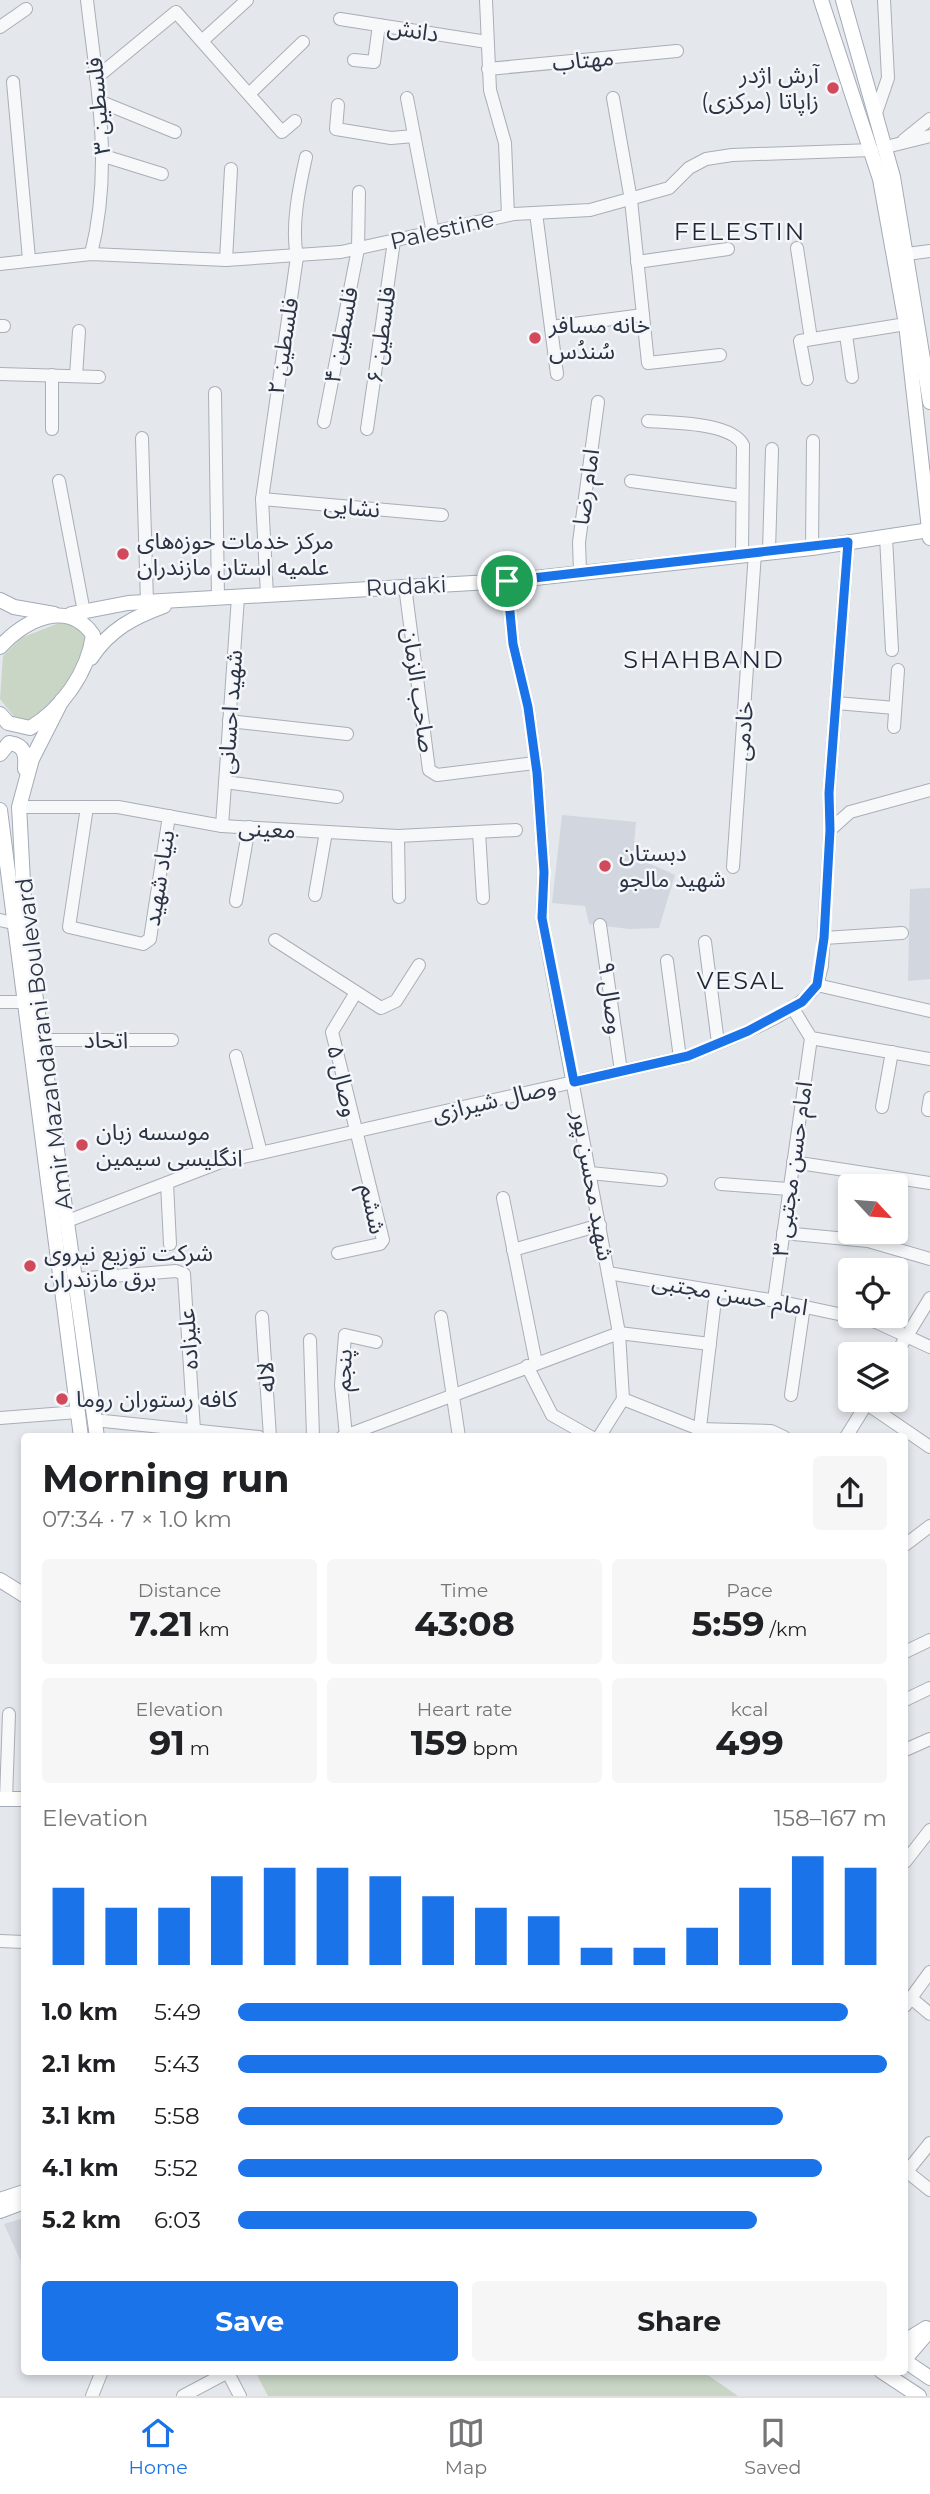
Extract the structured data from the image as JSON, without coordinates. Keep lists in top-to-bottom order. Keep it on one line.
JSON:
{"streets":{"main road":["Rudaki","Amir Mazandarani Boulevard"],"street":["دانش","مهتاب","فلسطین ۳","Palestine","فلسطین ۴","فلسطین ۶","فلسطین ۲","امام رضا","نشایی","صاحب الزمان","شهید احسانی","خادمی","معینی","بنیاد شهید","وصال ۹","اتحاد","وصال ۵","وصال شیرازی","امام حسن مجتبی ۳","شهید محسن پور","ششم","امام حسن مجتبی","علیزاده","پنجم","لاله"]},"crossings":[["فلسطین ۳","Palestine"],["Palestine","فلسطین ۴"],["Palestine","فلسطین ۶"],["Palestine","فلسطین ۲"],["فلسطین ۲","نشایی"],["فلسطین ۲","Rudaki"],["امام رضا","Rudaki"],["Rudaki","صاحب الزمان"],["Rudaki","شهید احسانی"],["Rudaki","خادمی"],["Rudaki","شهید محسن پور"],["صاحب الزمان","شهید محسن پور"],["شهید احسانی","معینی"],["معینی","بنیاد شهید"],["معینی","Amir Mazandarani Boulevard"],["وصال ۹","وصال شیرازی"],["اتحاد","Amir Mazandarani Boulevard"],["Amir Mazandarani Boulevard","وصال شیرازی"],["Amir Mazandarani Boulevard","علیزاده"],["وصال ۵","وصال شیرازی"],["وصال ۵","ششم"],["وصال شیرازی","شهید محسن پور"],["وصال شیرازی","ششم"],["امام حسن مجتبی ۳","امام حسن مجتبی"],["شهید محسن پور","امام حسن مجتبی"]],"districts":["FELESTIN","SHAHBAND","VESAL"],"places":["آرش اژدر زاپاتا (مرکزی)","خانه مسافر سُندُس","مرکز خدمات حوزه‌های علمیه استان مازندران","دبستان شهید مالجو","موسسه زبان انگلیسی سیمین","شرکت توزیع نیروی برق مازندران","کافه رستوران روما"],"north":"bottom right","page":{"heading":["Morning run","07:34 · 7 × 1.0 km"],"stats":[["Distance","7.21 km"],["Time","43:08"],["Pace","5:59 /km"],["Elevation","91 m"],["Heart rate","159 bpm"],["kcal","499"]],"chart":["Elevation","158–167 m"],"list":[{"name":"1.0 km","note":"5:49"},{"name":"2.1 km","note":"5:43"},{"name":"3.1 km","note":"5:58"},{"name":"4.1 km","note":"5:52"},{"name":"5.2 km","note":"6:03"}],"buttons":["Save","Share"],"tabs":["Home","Map","Saved"]}}
